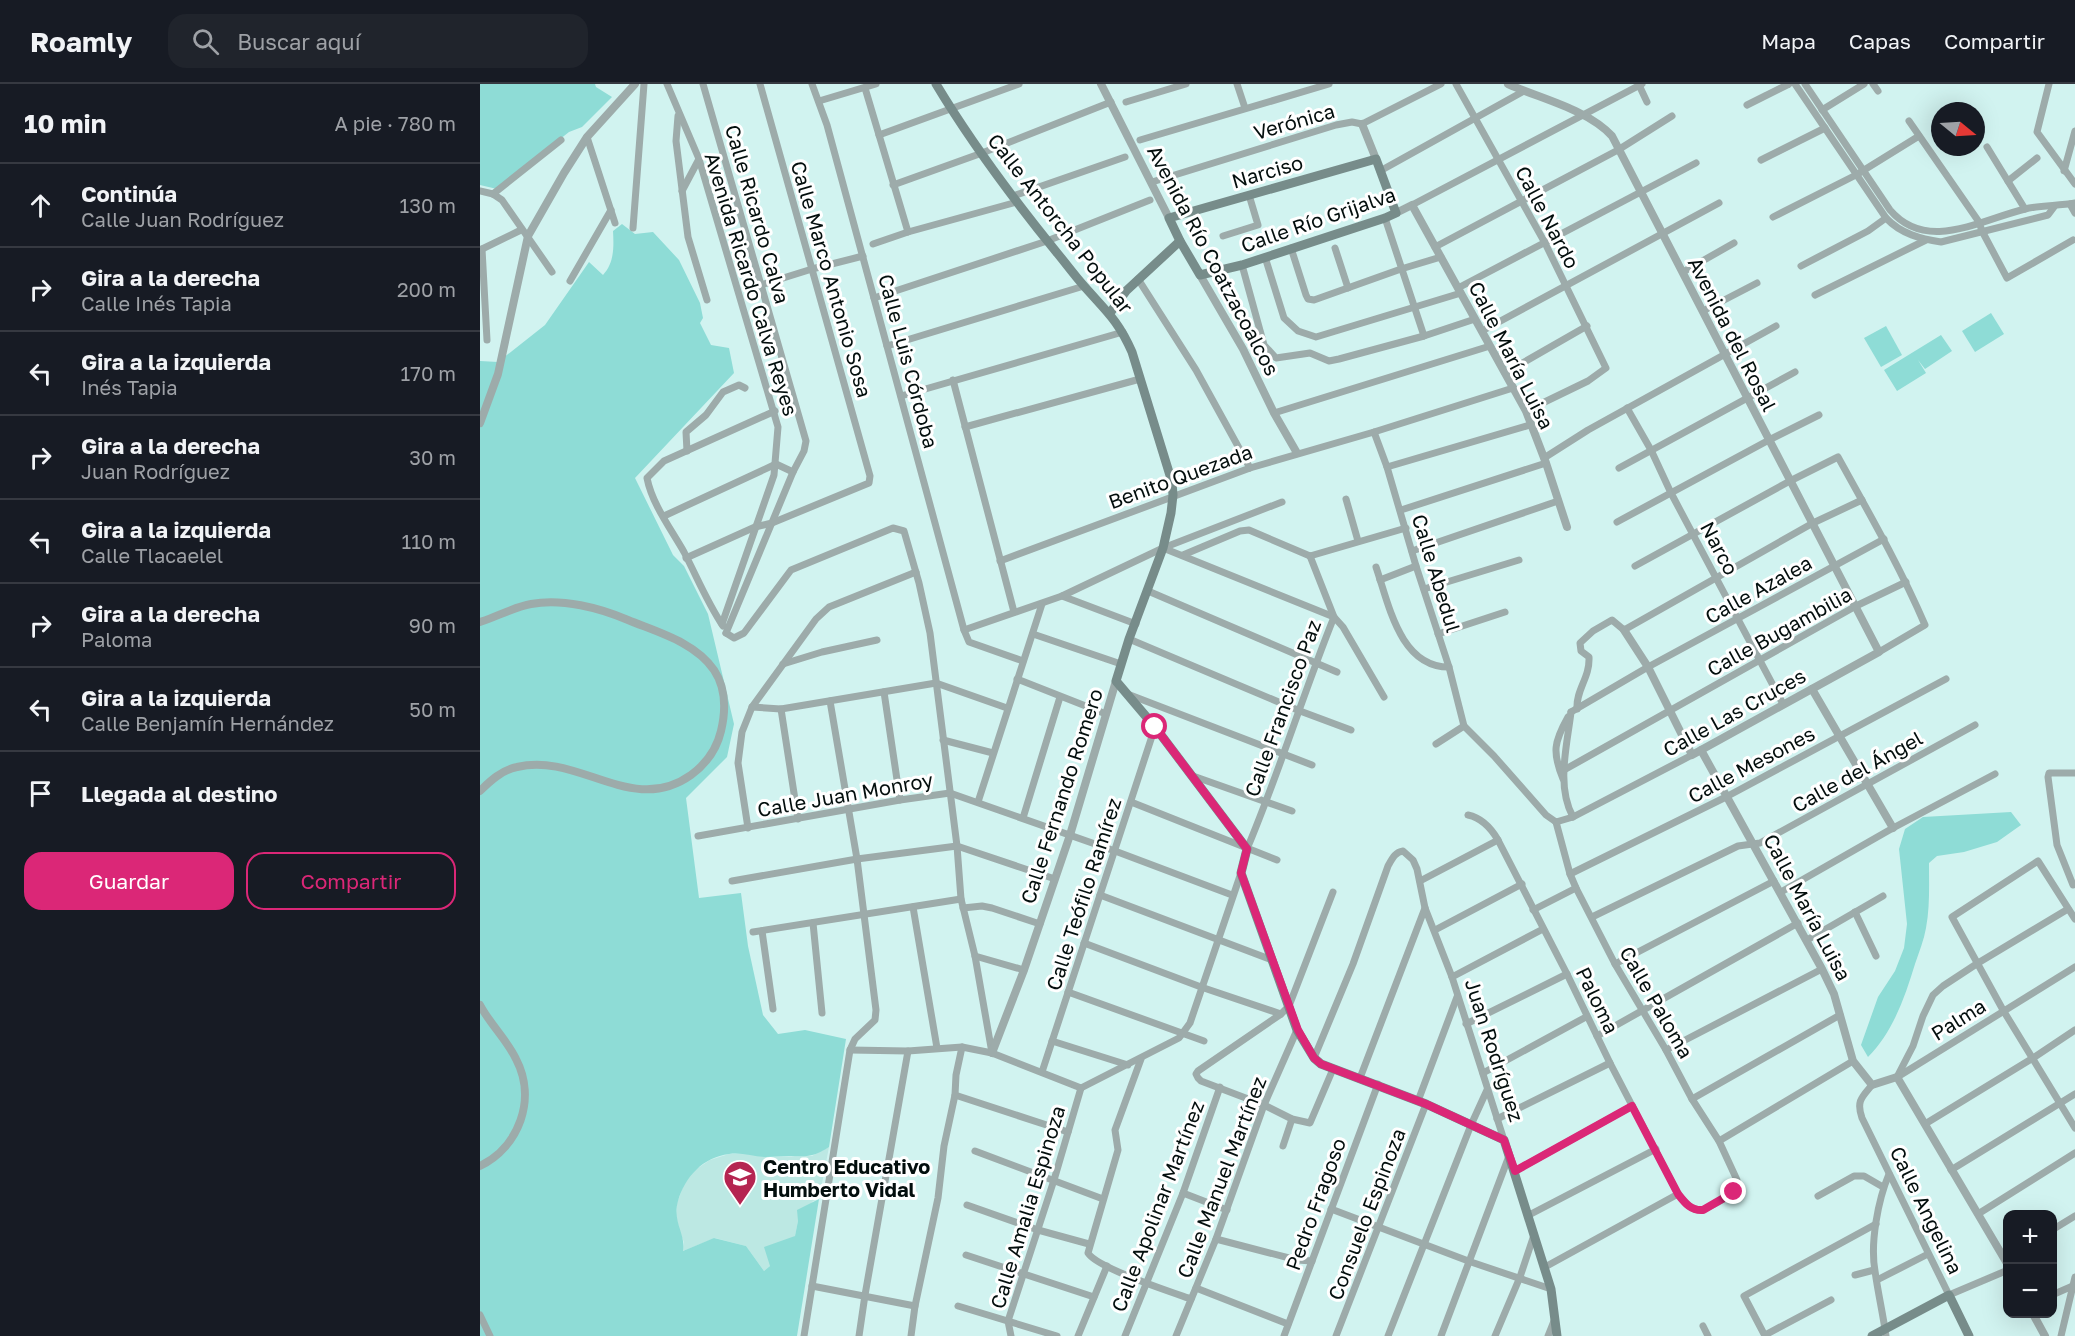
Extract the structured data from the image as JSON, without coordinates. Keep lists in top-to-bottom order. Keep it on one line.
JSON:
{"streets":{"main road":["Narciso","Calle Río Grijalva","Calle Antorcha Popular","Avenida Río Coatzacoalcos","Calle Francisco Paz","Calle Fernando Romero","Juan Rodríguez","Calle Angelina"],"street":["Verónica","Calle Ricardo Calva","Calle Nardo","Calle Marco Antonio Sosa","Avenida Ricardo Calva Reyes","Avenida del Rosal","Calle María Luisa","Calle Luis Córdoba","Benito Quezada","Narco","Calle Abedul","Calle Azalea","Calle Bugambilia","Calle Las Cruces","Calle Mesones","Calle del Ángel","Calle Juan Monroy","Calle Teófilo Ramírez","Paloma","Calle Paloma","Palma","Calle Manuel Martínez","Pedro Fragoso","Calle Apolinar Martínez","Calle Amalia Espinoza","Consuelo Espinoza"]},"crossings":[["Verónica","Avenida Río Coatzacoalcos"],["Narciso","Avenida Río Coatzacoalcos"],["Calle Ricardo Calva","Calle Marco Antonio Sosa"],["Calle Nardo","Calle María Luisa"],["Calle Río Grijalva","Avenida Río Coatzacoalcos"],["Calle Río Grijalva","Calle María Luisa"],["Calle Antorcha Popular","Benito Quezada"],["Calle Antorcha Popular","Calle Fernando Romero"],["Avenida Río Coatzacoalcos","Benito Quezada"],["Avenida del Rosal","Calle Azalea"],["Avenida del Rosal","Calle Bugambilia"],["Avenida del Rosal","Calle Las Cruces"],["Calle María Luisa","Benito Quezada"],["Calle María Luisa","Calle Azalea"],["Calle María Luisa","Calle Bugambilia"],["Calle María Luisa","Calle Las Cruces"],["Calle María Luisa","Calle Mesones"],["Calle María Luisa","Calle del Ángel"],["Calle María Luisa","Palma"],["Calle María Luisa","Calle Angelina"],["Benito Quezada","Calle Abedul"],["Benito Quezada","Calle Fernando Romero"],["Narco","Calle Azalea"],["Narco","Calle Bugambilia"],["Narco","Calle Las Cruces"],["Calle Bugambilia","Calle Las Cruces"],["Calle Francisco Paz","Calle Juan Monroy"],["Calle Las Cruces","Calle Paloma"],["Calle Mesones","Calle Paloma"],["Calle del Ángel","Calle Paloma"],["Calle Juan Monroy","Calle Fernando Romero"],["Calle Juan Monroy","Calle Teófilo Ramírez"],["Paloma","Calle Paloma"],["Palma","Calle Angelina"],["Juan Rodríguez","Consuelo Espinoza"]],"places":{"school or university":["Centro Educativo Humberto Vidal"]},"north":"right","page":{"header":"Roamly","search":"Buscar aquí","nav":["Mapa","Capas","Compartir"],"heading":["10 min","A pie · 780 m"],"list":[["Continúa","Calle Juan Rodríguez","130 m"],["Gira a la derecha","Calle Inés Tapia","200 m"],["Gira a la izquierda","Inés Tapia","170 m"],["Gira a la derecha","Juan Rodríguez","30 m"],["Gira a la izquierda","Calle Tlacaelel","110 m"],["Gira a la derecha","Paloma","90 m"],["Gira a la izquierda","Calle Benjamín Hernández","50 m"],"Llegada al destino"],"buttons":["Guardar","Compartir"],"map_buttons":["+","−"]}}
